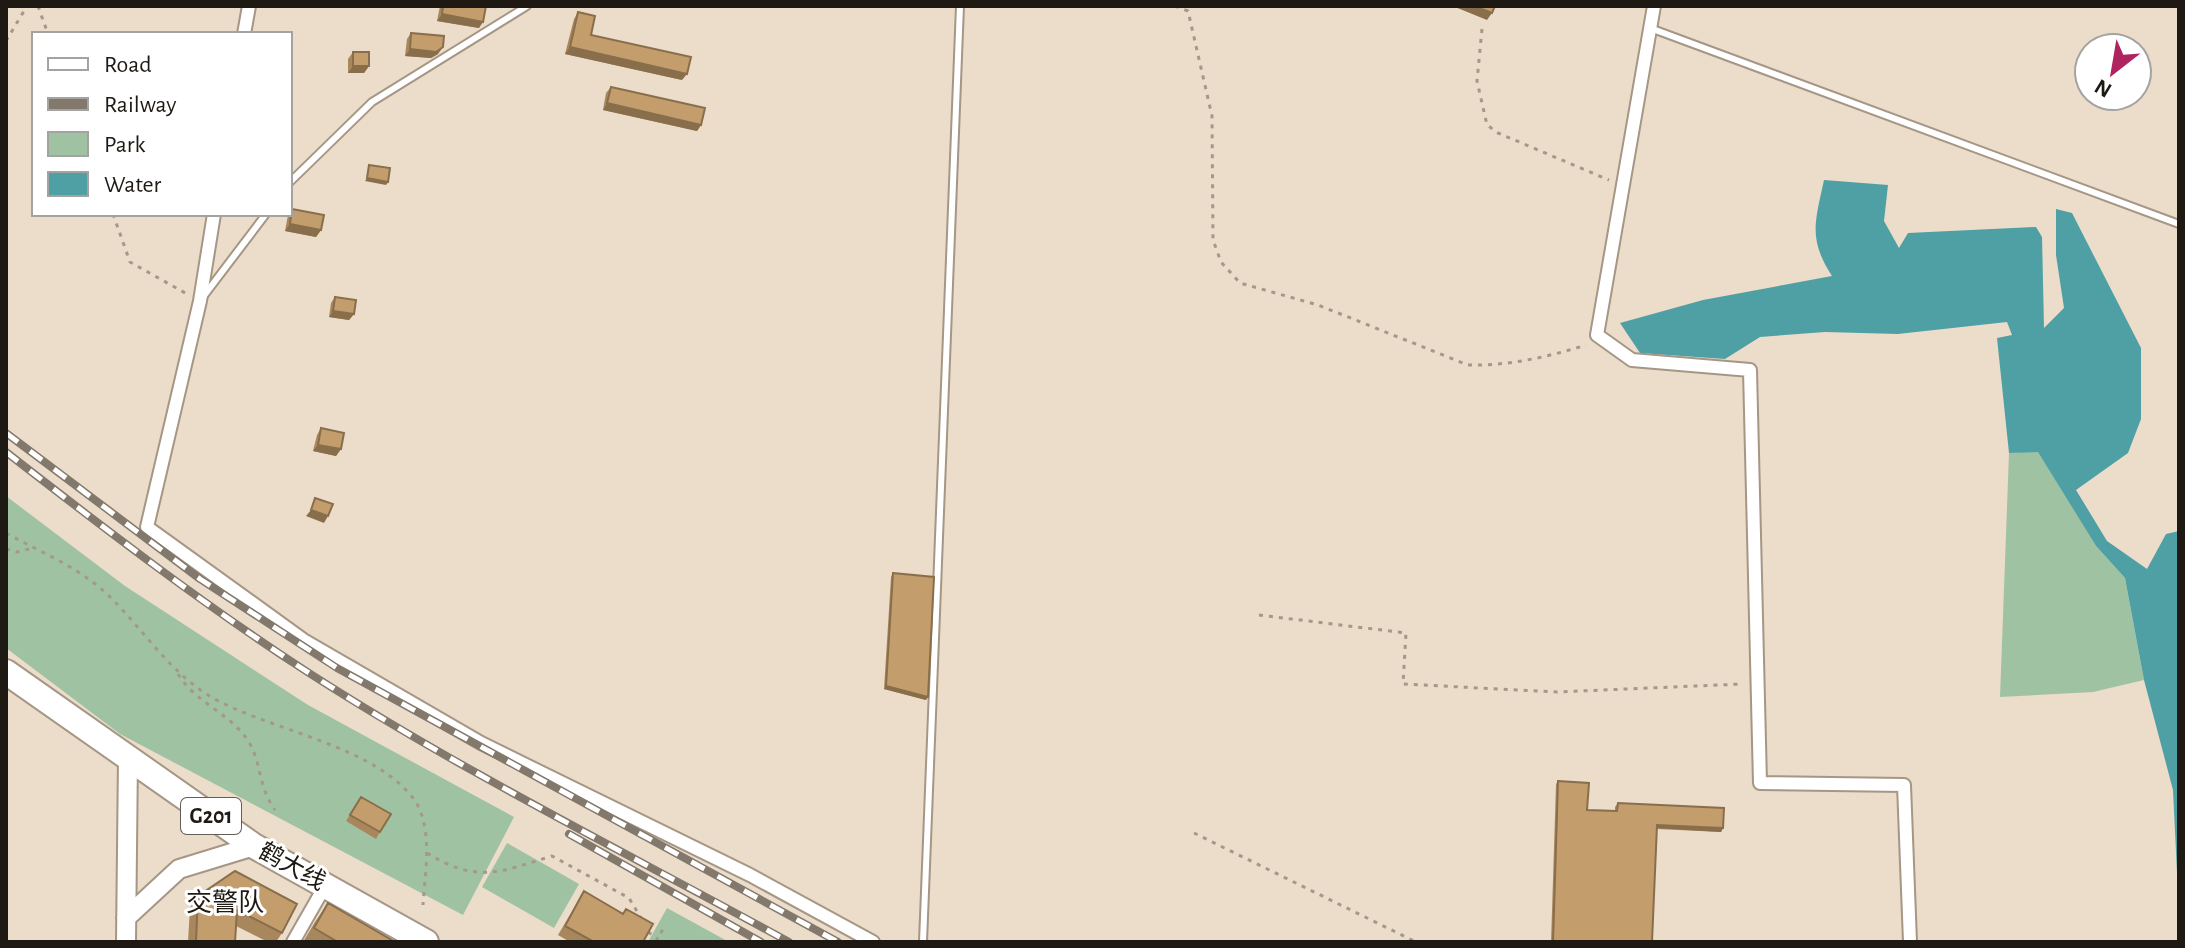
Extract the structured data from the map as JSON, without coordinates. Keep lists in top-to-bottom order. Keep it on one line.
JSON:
{"streets":{"highway":["G201","鹤大线"]},"districts":["交警队"],"legend":["Road","Railway","Park","Water"],"north":"bottom left"}
